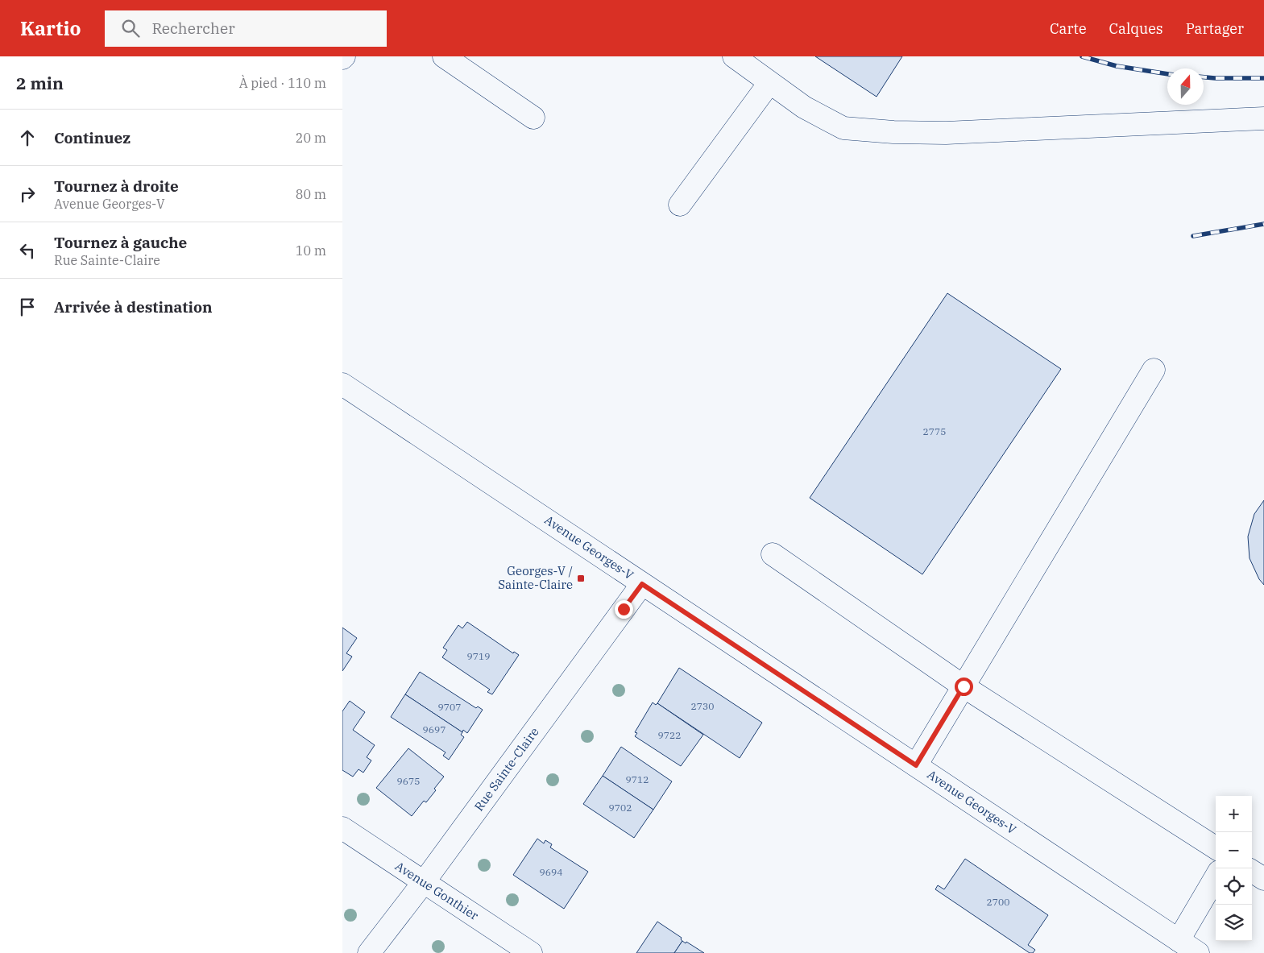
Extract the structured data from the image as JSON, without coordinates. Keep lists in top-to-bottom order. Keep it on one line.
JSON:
{"streets":{"street":["Avenue Georges-V","Rue Sainte-Claire","Avenue Gonthier"]},"crossings":[["Avenue Georges-V","Rue Sainte-Claire"],["Rue Sainte-Claire","Avenue Gonthier"]],"places":{"transit":["Georges-V / Sainte-Claire"]},"house_numbers":["2775","9719","2730","9707","9697","9722","9712","9675","9702","9694","2700"],"north":"top","page":{"header":"Kartio","search":"Rechercher","nav":["Carte","Calques","Partager"],"heading":["2 min","À pied · 110 m"],"list":[["Continuez","20 m"],["Tournez à droite","Avenue Georges-V","80 m"],["Tournez à gauche","Rue Sainte-Claire","10 m"],"Arrivée à destination"],"map_buttons":["+","−"]}}
